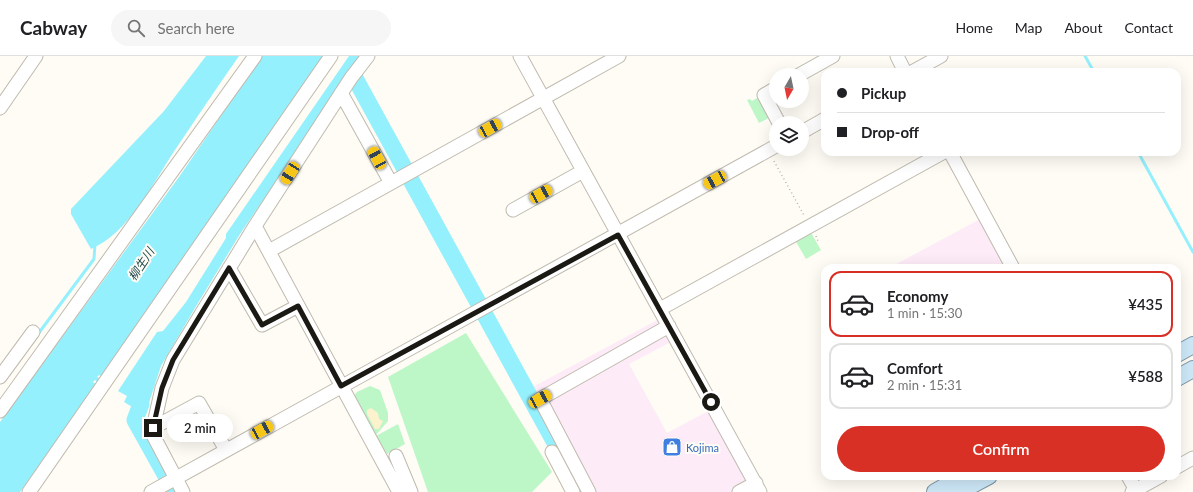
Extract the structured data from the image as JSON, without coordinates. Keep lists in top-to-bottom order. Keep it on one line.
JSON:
{"water":["柳生川"],"places":{"shop":["Kojima"]},"north":"bottom","page":{"header":"Cabway","search":"Search here","nav":["Home","Map","About","Contact"],"banner":["Pickup","Drop-off"],"list":[{"name":"Economy","note":"1 min · 15:30","value":"¥435"},{"name":"Comfort","note":"2 min · 15:31","value":"¥588"}],"bubble":"2 min","buttons":"Confirm"}}
